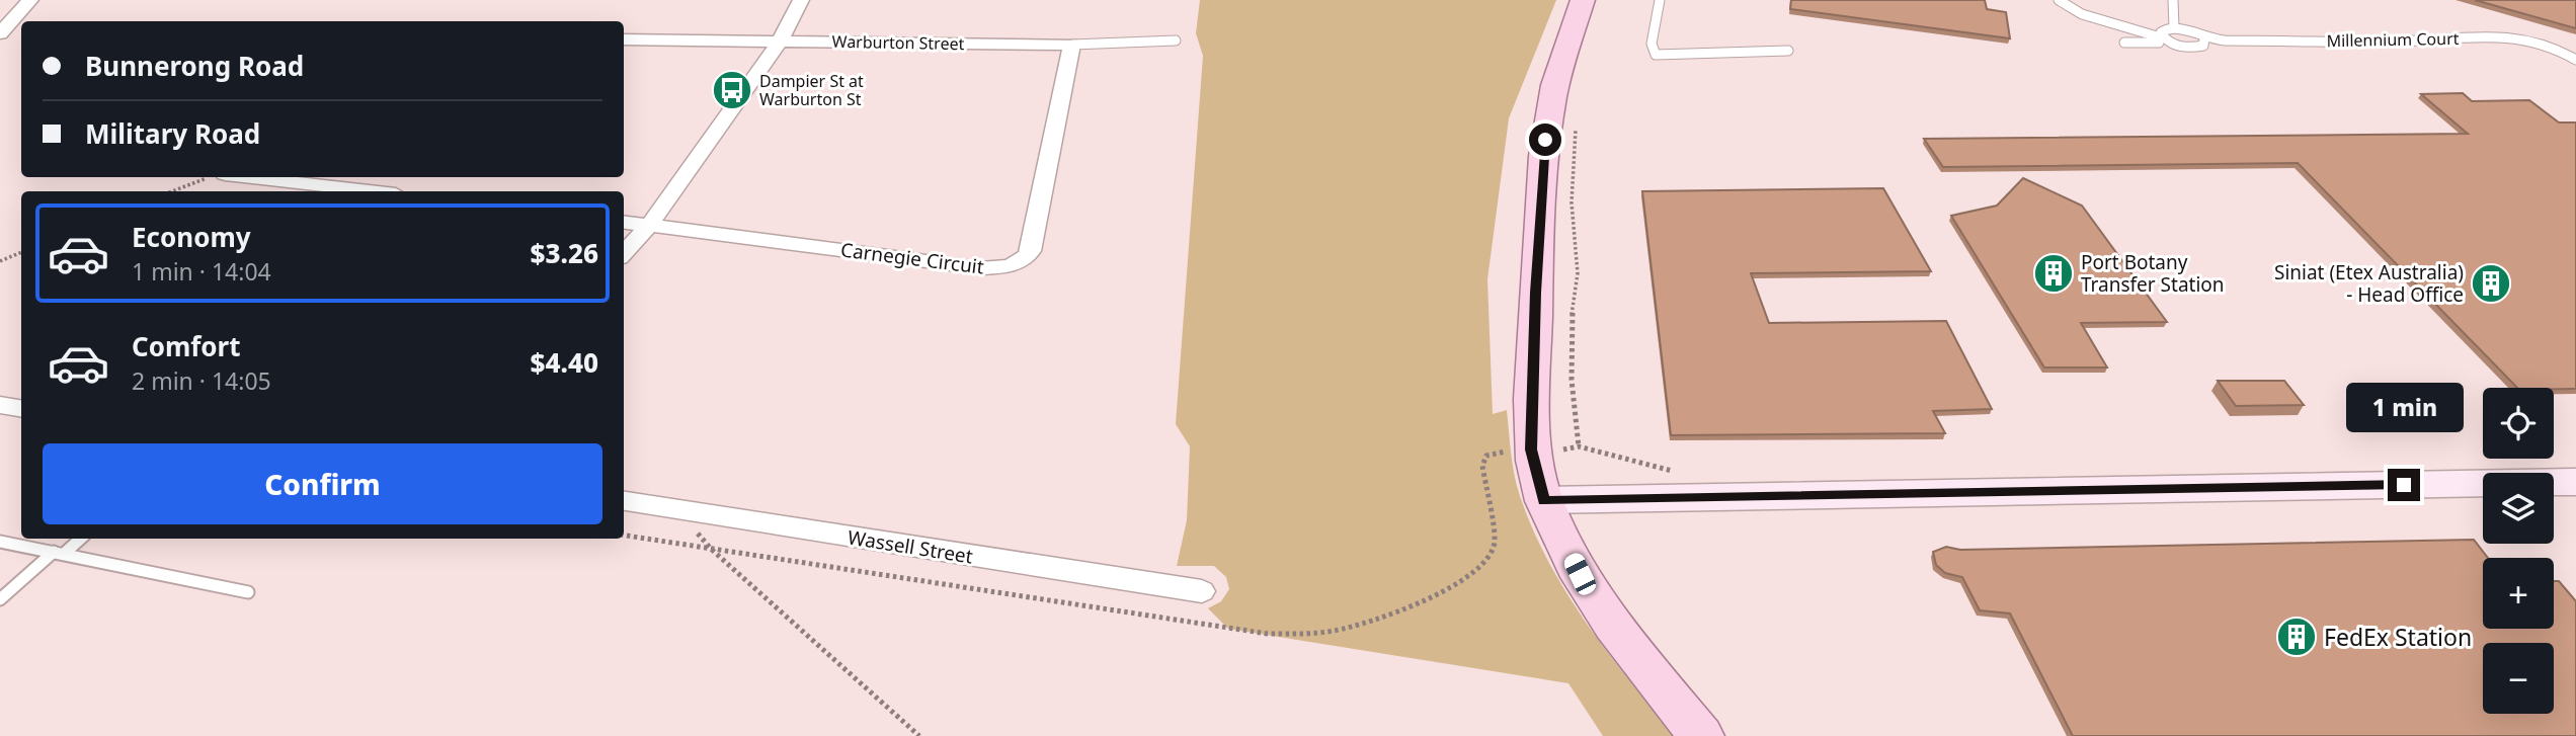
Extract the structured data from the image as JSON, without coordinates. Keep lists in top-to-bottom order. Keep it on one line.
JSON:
{"streets":{"street":["Warburton Street","Carnegie Circuit","Wassell Street"],"lane":["Millennium Court"]},"crossings":[["Warburton Street","Carnegie Circuit"]],"places":{"bus stop":["Dampier St at Warburton St"],"building":["Port Botany Transfer Station","Siniat (Etex Australia) - Head Office","FedEx Station"]},"page":{"banner":["Bunnerong Road","Military Road"],"list":[{"name":"Economy","note":"1 min · 14:04","value":"$3.26"},{"name":"Comfort","note":"2 min · 14:05","value":"$4.40"}],"bubble":"1 min","map_buttons":["+","−"],"buttons":"Confirm"}}
